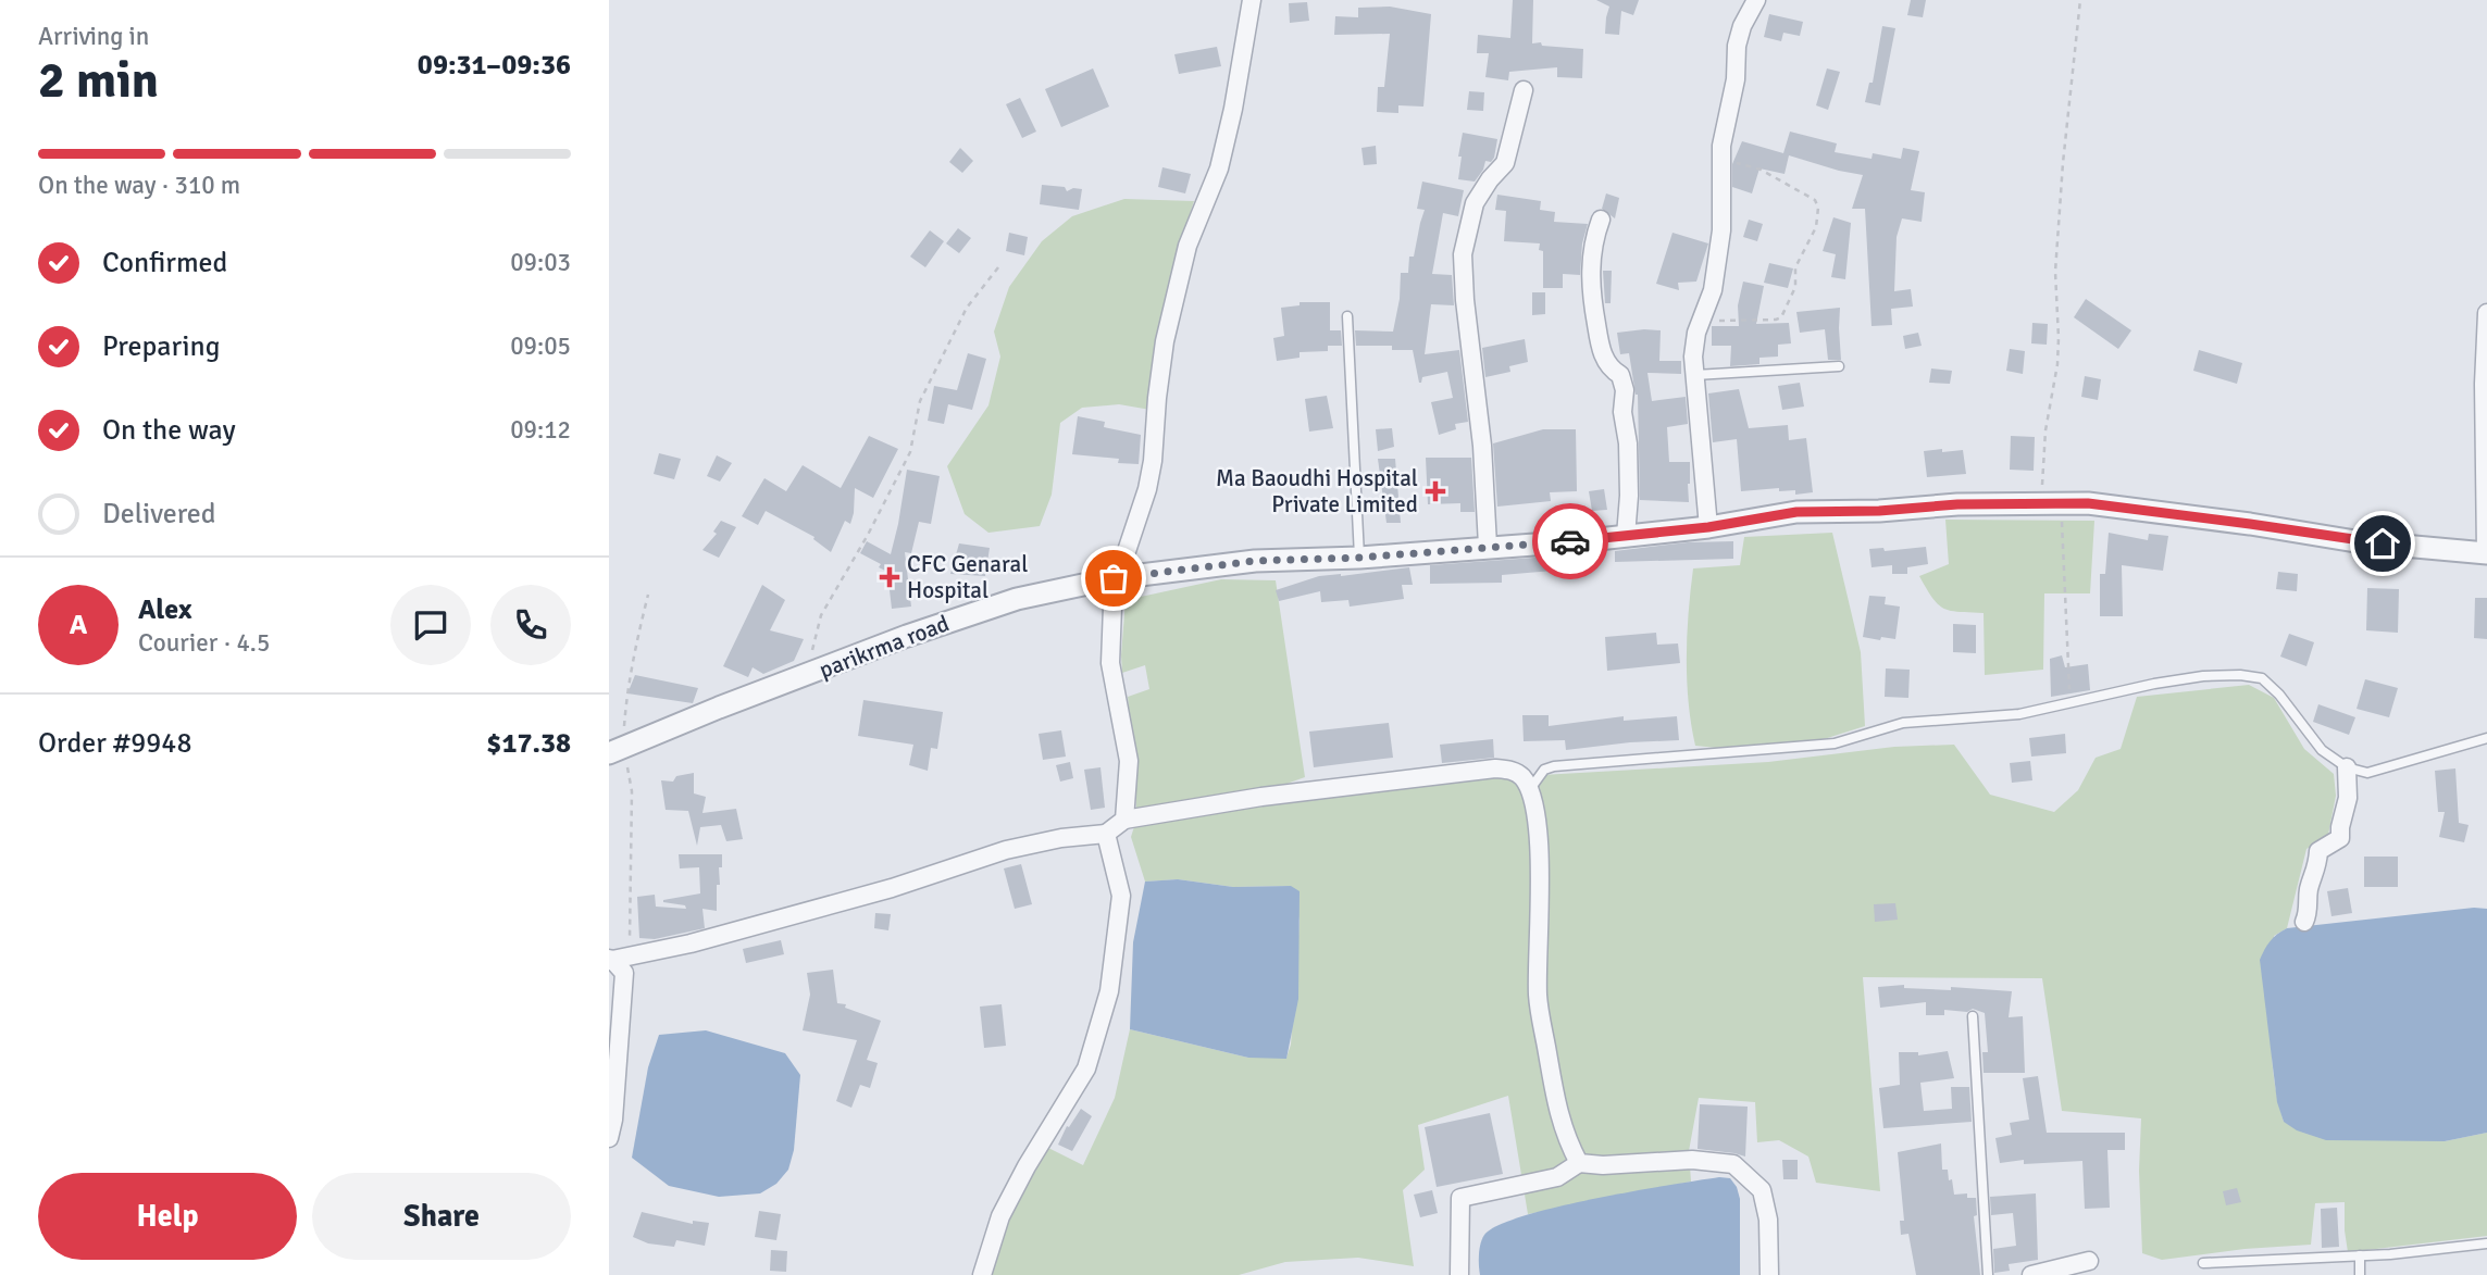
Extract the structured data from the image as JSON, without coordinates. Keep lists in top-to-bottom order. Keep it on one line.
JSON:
{"streets":{"street":["parikrma road"]},"places":{"health":["Ma Baoudhi Hospital Private Limited","CFC Genaral Hospital"]},"page":{"heading":["2 min","Arriving in","09:31–09:36"],"panel":["Alex","Courier · 4.5","Order #9948","$17.38"],"bar":"On the way · 310 m","list":[["Confirmed","09:03"],["Preparing","09:05"],["On the way","09:12"],"Delivered"],"round":"A","buttons":["Help","Share"]}}
